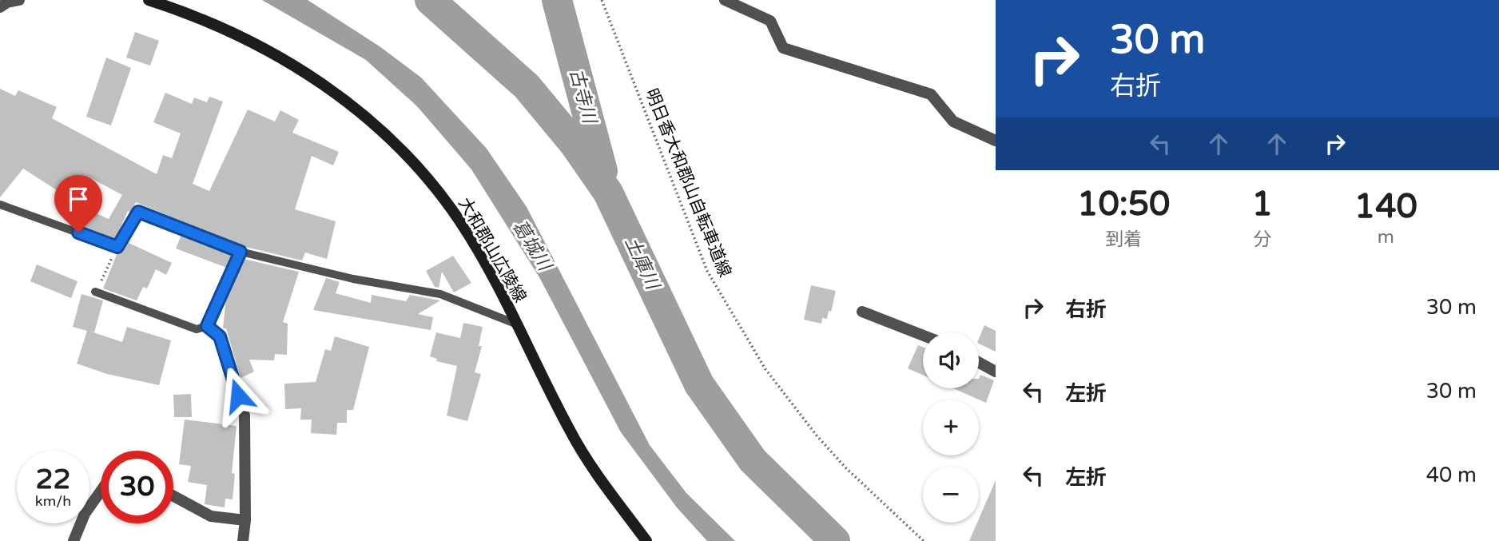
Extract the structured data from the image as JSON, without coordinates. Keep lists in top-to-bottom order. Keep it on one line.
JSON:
{"streets":{"main road":["大和郡山広陵線"],"path":["明日香大和郡山自転車道線"]},"water":["古寺川","葛城川","土庫川"],"page":{"turn":["30 m","右折"],"eta":["10:50","到着","1","分","140","m"],"list":[{"name":"右折","value":"30 m"},{"name":"左折","value":"30 m"},{"name":"左折","value":"40 m"}],"map_buttons":["+","−"],"speed":"22 km/h","limit":"30"}}
